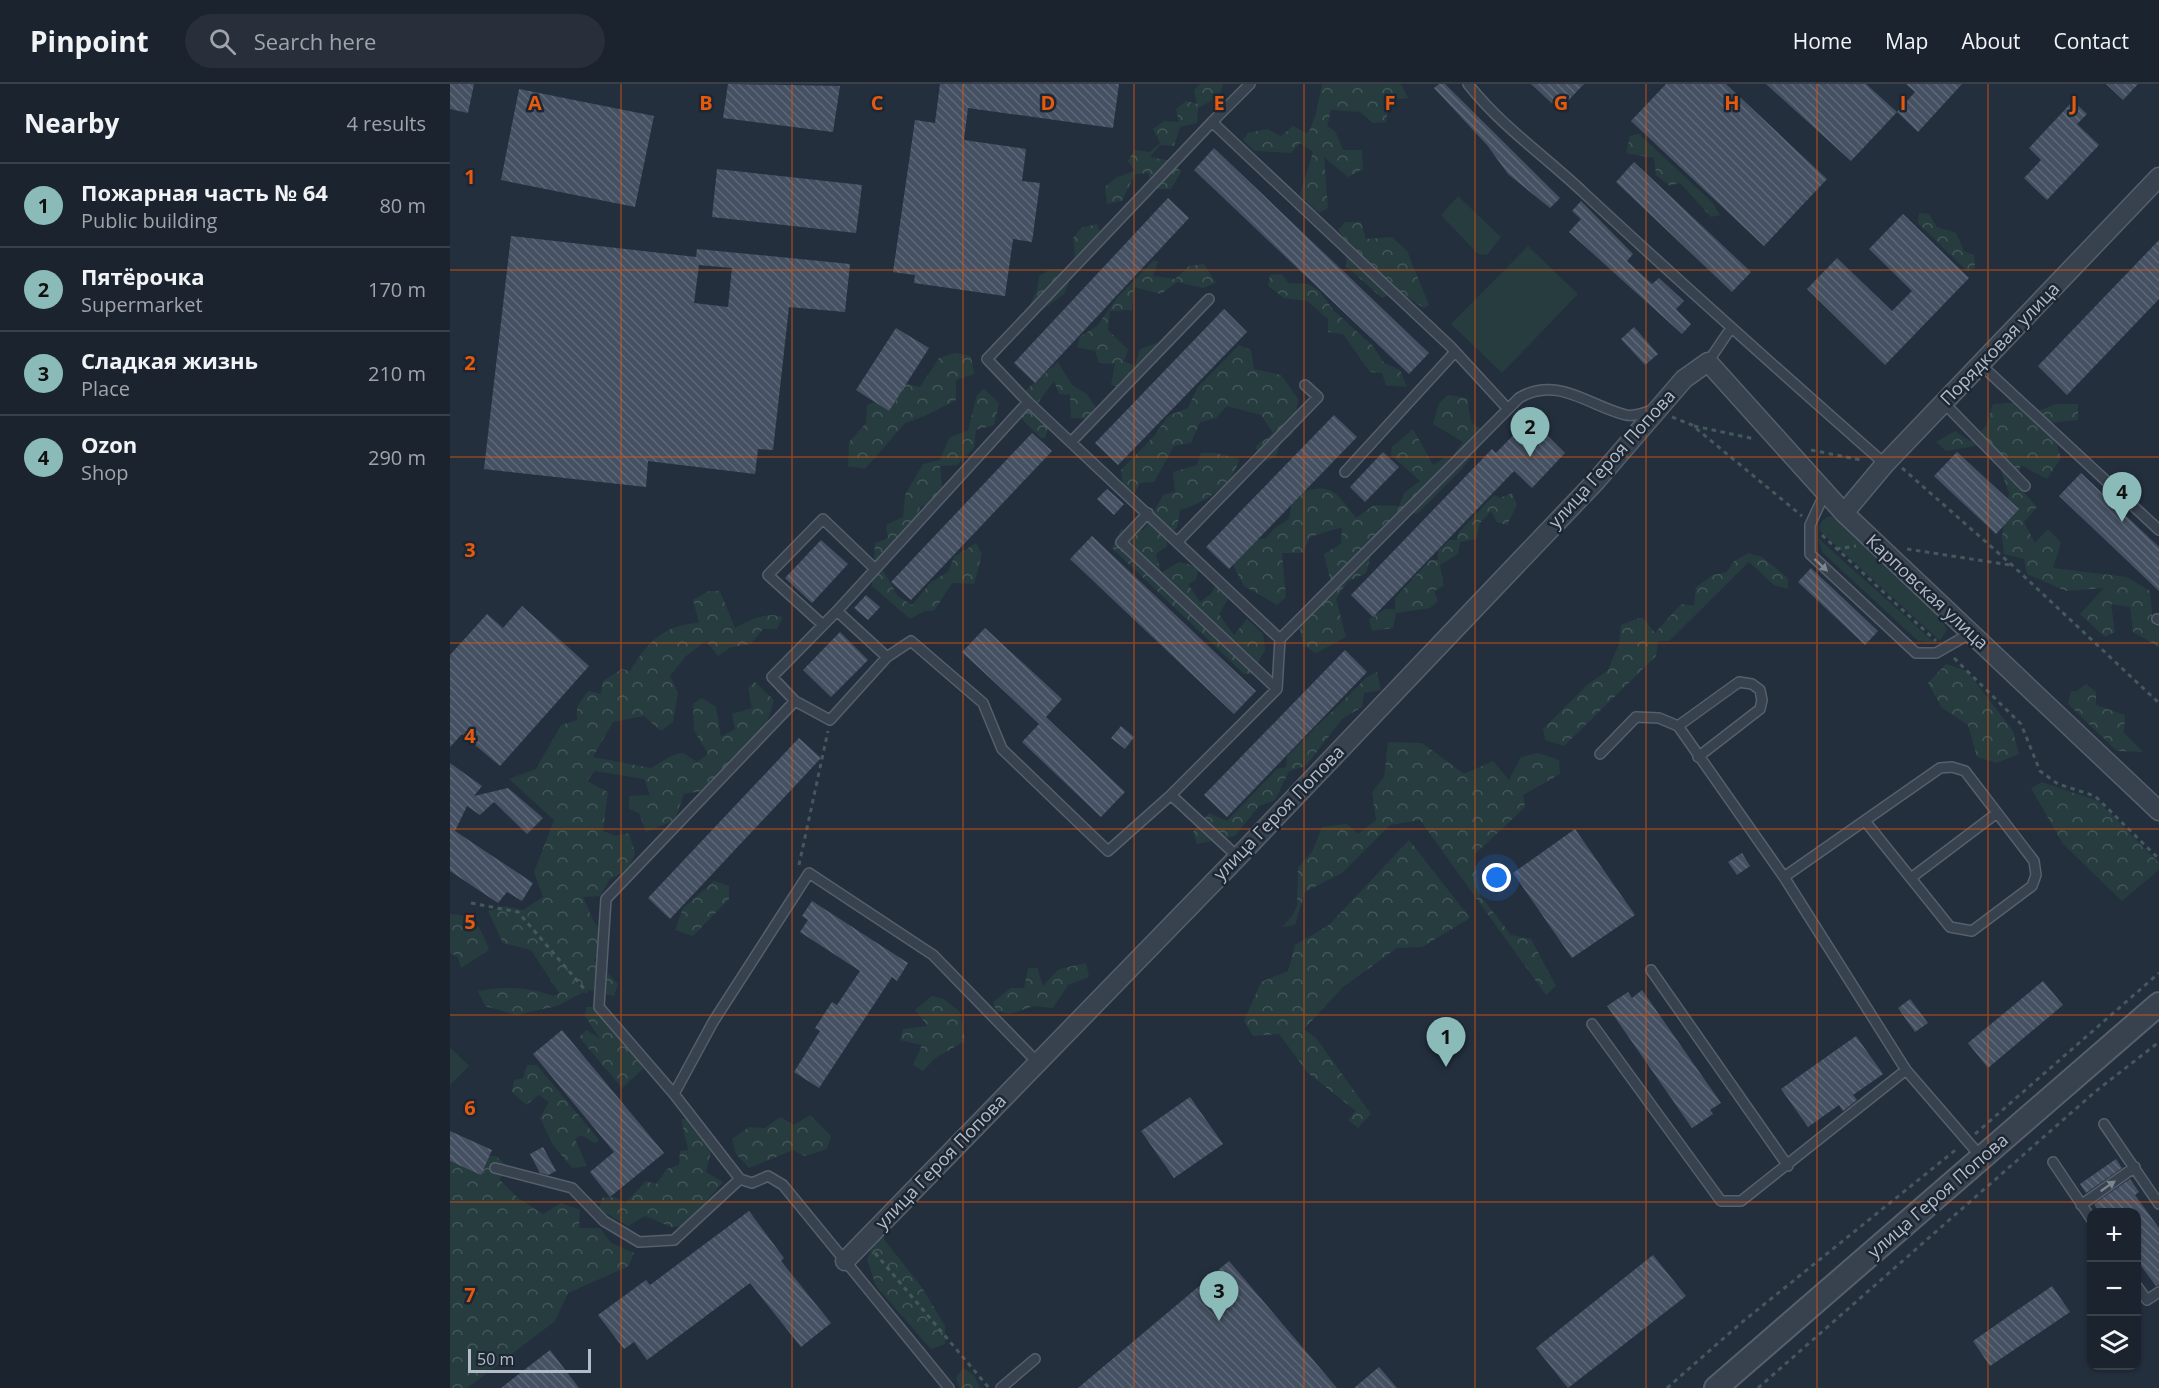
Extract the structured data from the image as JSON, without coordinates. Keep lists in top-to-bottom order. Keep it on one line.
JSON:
{"streets":{"street":["Порядковая улица","улица Героя Попова","Карповская улица"]},"crossings":[["Порядковая улица","Карповская улица"],["улица Героя Попова","Карповская улица"]],"scale_bar":"50 m","page":{"header":"Pinpoint","search":"Search here","nav":["Home","Map","About","Contact"],"heading":["Nearby","4 results"],"list":[{"mark":"1","name":"Пожарная часть № 64","note":"Public building","value":"80 m"},{"mark":"2","name":"Пятёрочка","note":"Supermarket","value":"170 m"},{"mark":"3","name":"Сладкая жизнь","note":"Place","value":"210 m"},{"mark":"4","name":"Ozon","note":"Shop","value":"290 m"}],"pins":["2","4","1","3"],"map_buttons":["+","−"],"scale":"50 m"},"grid":{"columns":["A","B","C","D","E","F","G","H","I","J"],"rows":["1","2","3","4","5","6","7"]}}
